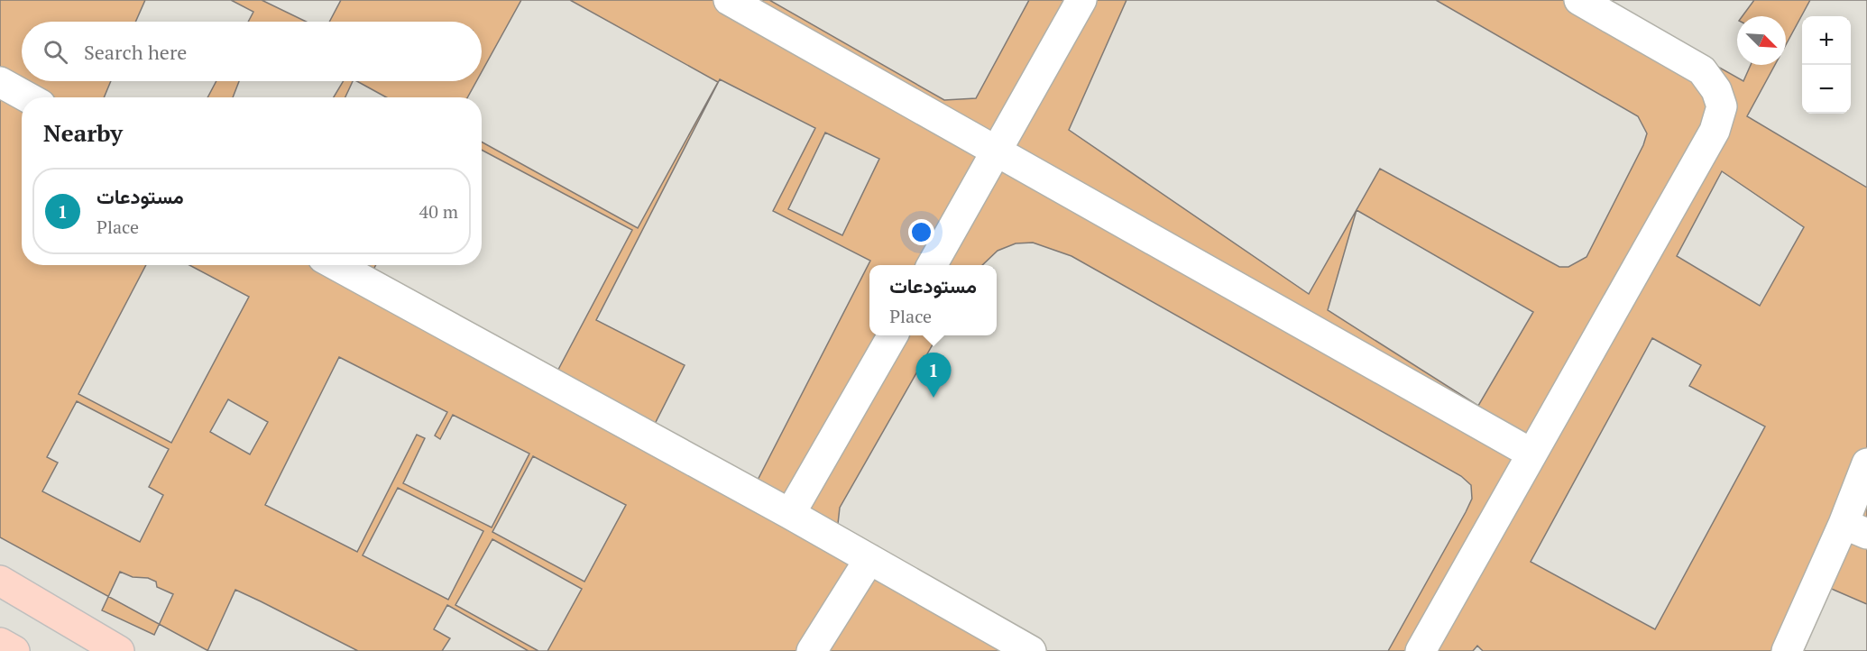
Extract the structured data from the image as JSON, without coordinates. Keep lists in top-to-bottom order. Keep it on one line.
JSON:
{"north":"bottom right","page":{"map_buttons":["+","−"],"search":"Search here","heading":"Nearby","list":[{"mark":"1","name":"مستودعات","note":"Place","value":"40 m"}],"popup":["مستودعات","Place"],"pins":"1"}}
